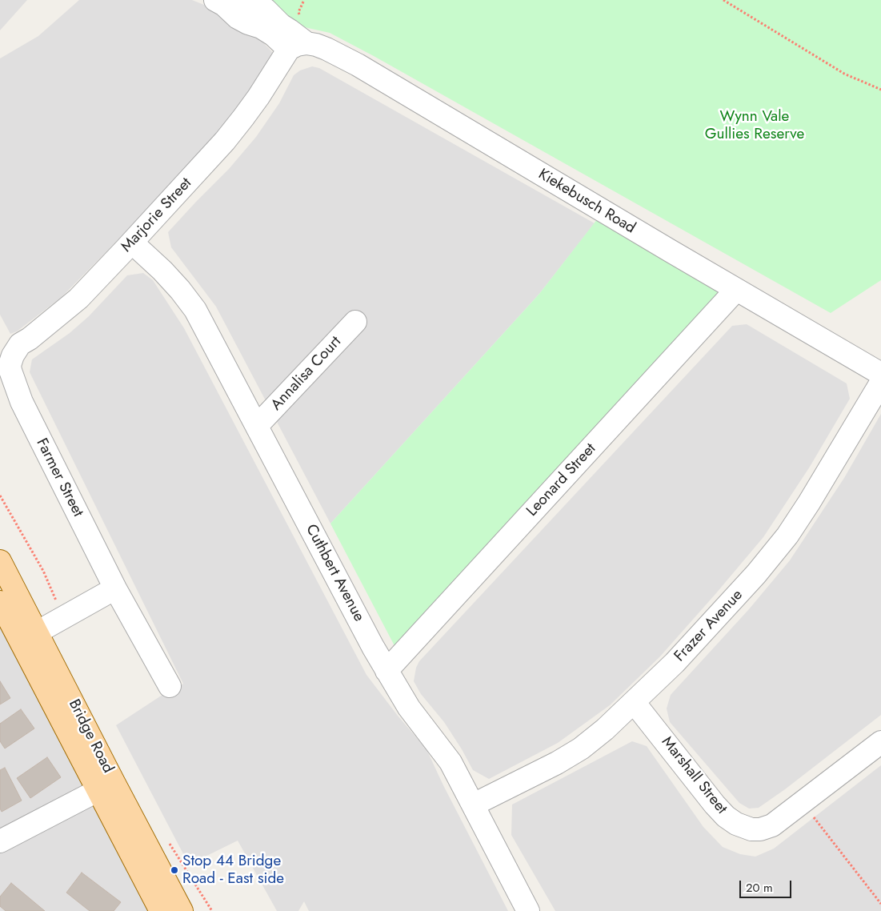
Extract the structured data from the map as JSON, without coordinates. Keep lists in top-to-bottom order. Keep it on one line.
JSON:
{"streets":{"main road":["Bridge Road"],"street":["Kiekebusch Road","Marjorie Street","Annalisa Court","Farmer Street","Leonard Street","Cuthbert Avenue","Frazer Avenue","Marshall Street"]},"crossings":[["Kiekebusch Road","Marjorie Street"],["Kiekebusch Road","Leonard Street"],["Marjorie Street","Farmer Street"],["Marjorie Street","Cuthbert Avenue"],["Annalisa Court","Cuthbert Avenue"],["Leonard Street","Cuthbert Avenue"],["Cuthbert Avenue","Frazer Avenue"],["Frazer Avenue","Marshall Street"]],"parks":["Wynn Vale Gullies Reserve"],"places":["Stop 44 Bridge Road - East side"],"scale_bar":"20 m"}
